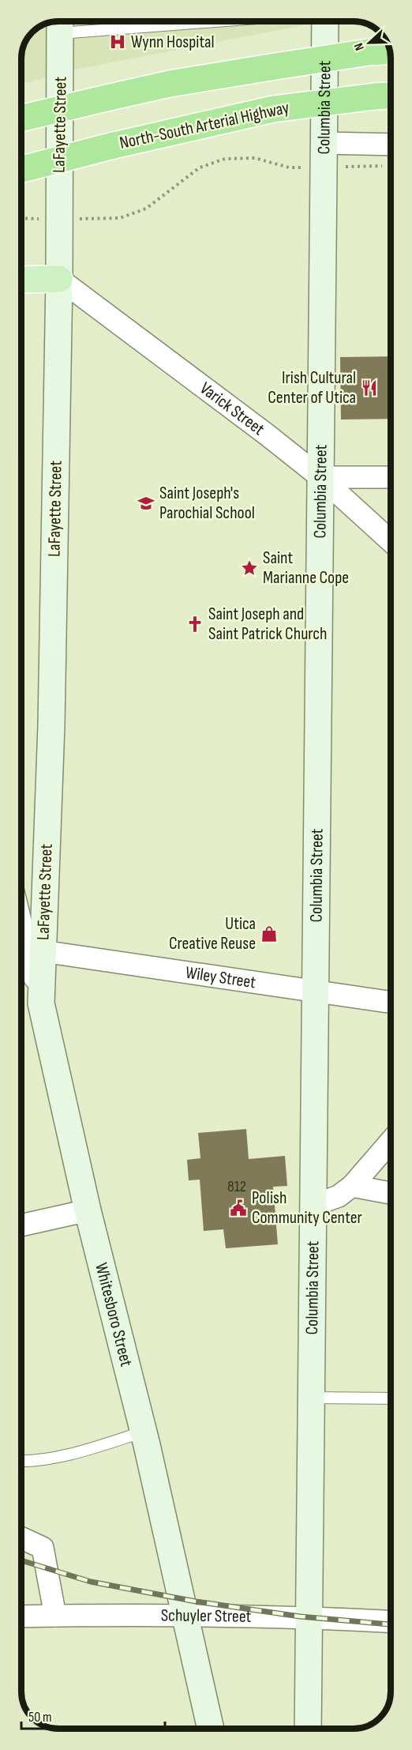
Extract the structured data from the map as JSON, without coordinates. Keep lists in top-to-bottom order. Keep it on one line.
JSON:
{"streets":{"highway":["North-South Arterial Highway"],"street":["Columbia Street","LaFayette Street","Varick Street","Wiley Street","Whitesboro Street","Schuyler Street"]},"crossings":[["Columbia Street","Varick Street"],["Columbia Street","Wiley Street"],["Columbia Street","Schuyler Street"],["LaFayette Street","Varick Street"],["LaFayette Street","Wiley Street"],["LaFayette Street","Whitesboro Street"],["Whitesboro Street","Schuyler Street"]],"places":{"hospital":["Wynn Hospital"],"restaurant":["Irish Cultural Center of Utica"],"school or university":["Saint Joseph's Parochial School"],"place":["Saint Marianne Cope"],"church":["Saint Joseph and Saint Patrick Church"],"shop":["Utica Creative Reuse"],"public building":["Polish Community Center"]},"house_numbers":["812"],"scale_bar":"50 m","north":"left"}
